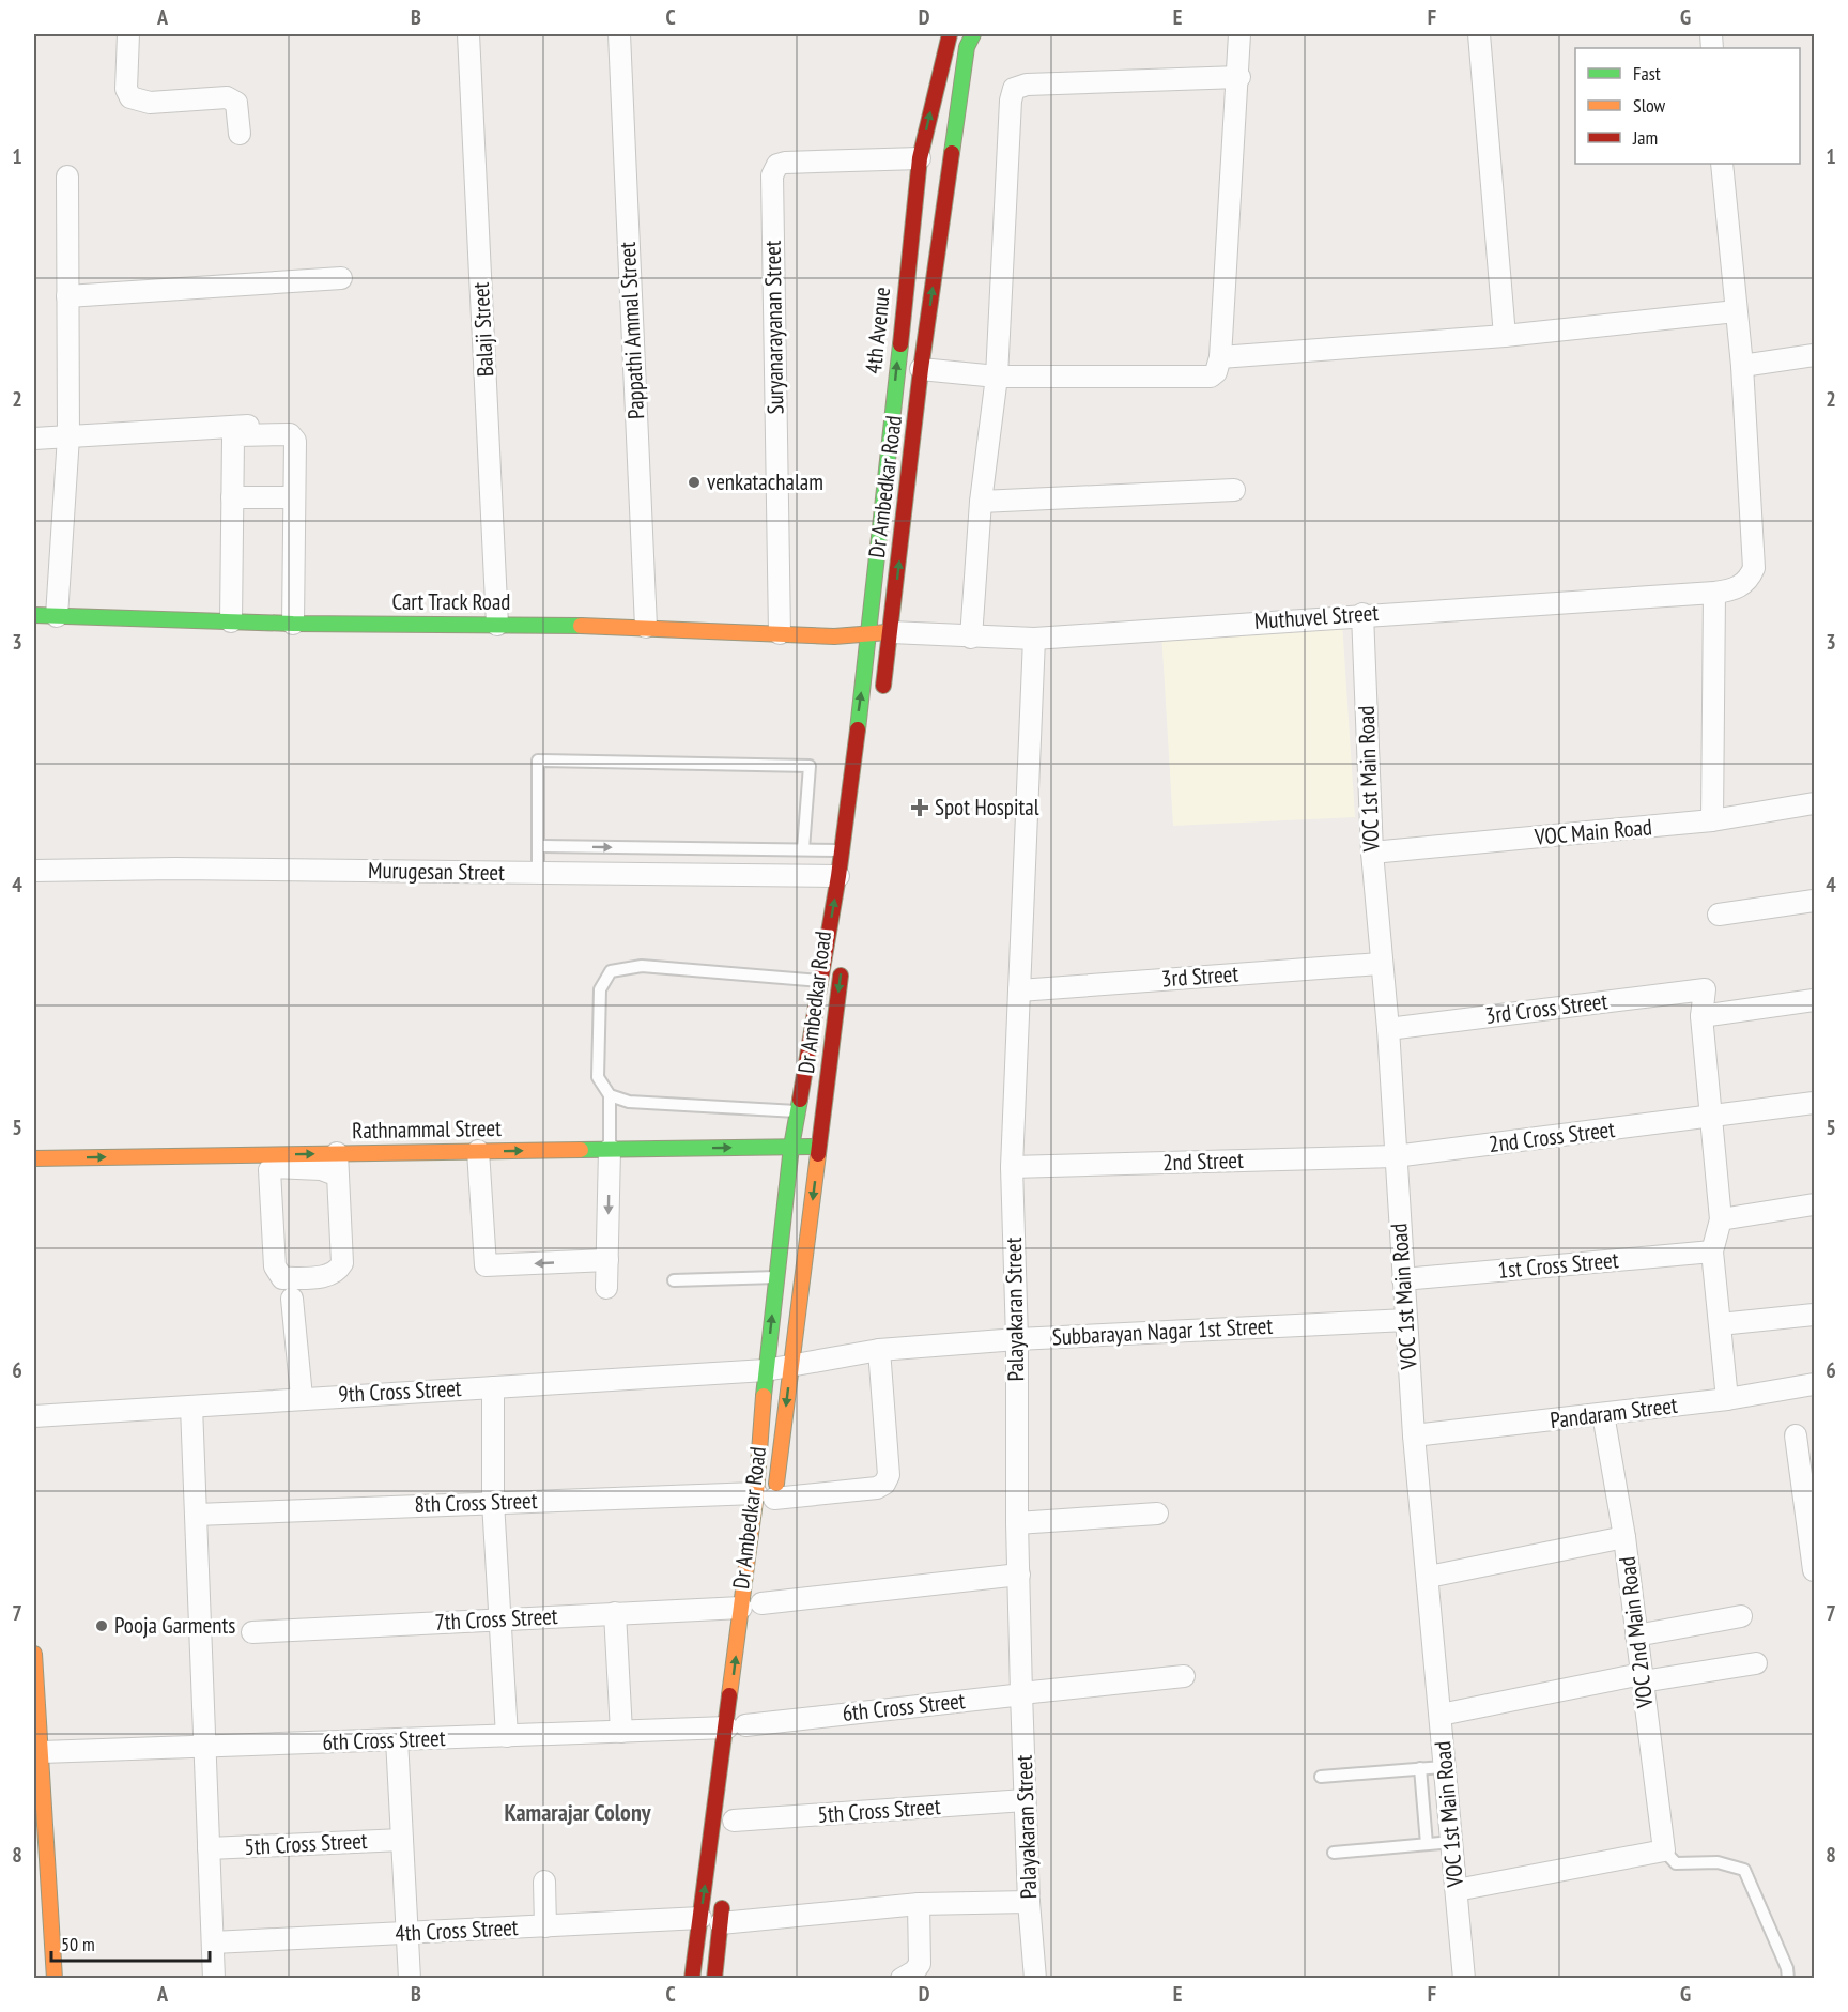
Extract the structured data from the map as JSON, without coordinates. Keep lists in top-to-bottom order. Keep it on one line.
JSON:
{"streets":{"main road":["4th Avenue","Dr Ambedkar Road","Cart Track Road","Muthuvel Street","Rathnammal Street"],"street":["Suryanarayanan Street","Balaji Street","Pappathi Ammal Street","VOC 1st Main Road","VOC Main Road","Murugesan Street","3rd Street","3rd Cross Street","2nd Cross Street","2nd Street","1st Cross Street","Palayakaran Street","Subbarayan Nagar 1st Street","9th Cross Street","Pandaram Street","8th Cross Street","7th Cross Street","VOC 2nd Main Road","6th Cross Street","5th Cross Street","4th Cross Street"]},"crossings":[["Suryanarayanan Street","4th Avenue"],["Suryanarayanan Street","Cart Track Road"],["Balaji Street","Cart Track Road"],["Pappathi Ammal Street","Cart Track Road"],["4th Avenue","Dr Ambedkar Road"],["4th Avenue","Cart Track Road"],["4th Avenue","Muthuvel Street"],["Dr Ambedkar Road","Cart Track Road"],["Dr Ambedkar Road","Muthuvel Street"],["Dr Ambedkar Road","Murugesan Street"],["Dr Ambedkar Road","Rathnammal Street"],["Dr Ambedkar Road","Subbarayan Nagar 1st Street"],["Dr Ambedkar Road","9th Cross Street"],["Dr Ambedkar Road","8th Cross Street"],["Dr Ambedkar Road","7th Cross Street"],["Dr Ambedkar Road","6th Cross Street"],["Dr Ambedkar Road","4th Cross Street"],["Cart Track Road","Muthuvel Street"],["Muthuvel Street","VOC 1st Main Road"],["Muthuvel Street","Palayakaran Street"],["VOC 1st Main Road","VOC Main Road"],["VOC 1st Main Road","3rd Street"],["VOC 1st Main Road","3rd Cross Street"],["VOC 1st Main Road","2nd Cross Street"],["VOC 1st Main Road","2nd Street"],["VOC 1st Main Road","1st Cross Street"],["VOC 1st Main Road","Subbarayan Nagar 1st Street"],["VOC 1st Main Road","Pandaram Street"],["3rd Street","Palayakaran Street"],["2nd Cross Street","2nd Street"],["2nd Street","Palayakaran Street"],["Palayakaran Street","Subbarayan Nagar 1st Street"],["Palayakaran Street","7th Cross Street"],["Palayakaran Street","6th Cross Street"],["Palayakaran Street","5th Cross Street"],["Palayakaran Street","4th Cross Street"],["Subbarayan Nagar 1st Street","9th Cross Street"],["Subbarayan Nagar 1st Street","8th Cross Street"],["Pandaram Street","VOC 2nd Main Road"]],"one_way":["4th Avenue","Rathnammal Street"],"districts":["Kamarajar Colony"],"places":{"other":["venkatachalam","Pooja Garments"],"health":["Spot Hospital"]},"legend":["Fast","Slow","Jam"],"scale_bar":"50 m","grid":{"columns":["A","B","C","D","E","F","G"],"rows":["1","2","3","4","5","6","7","8"]}}
